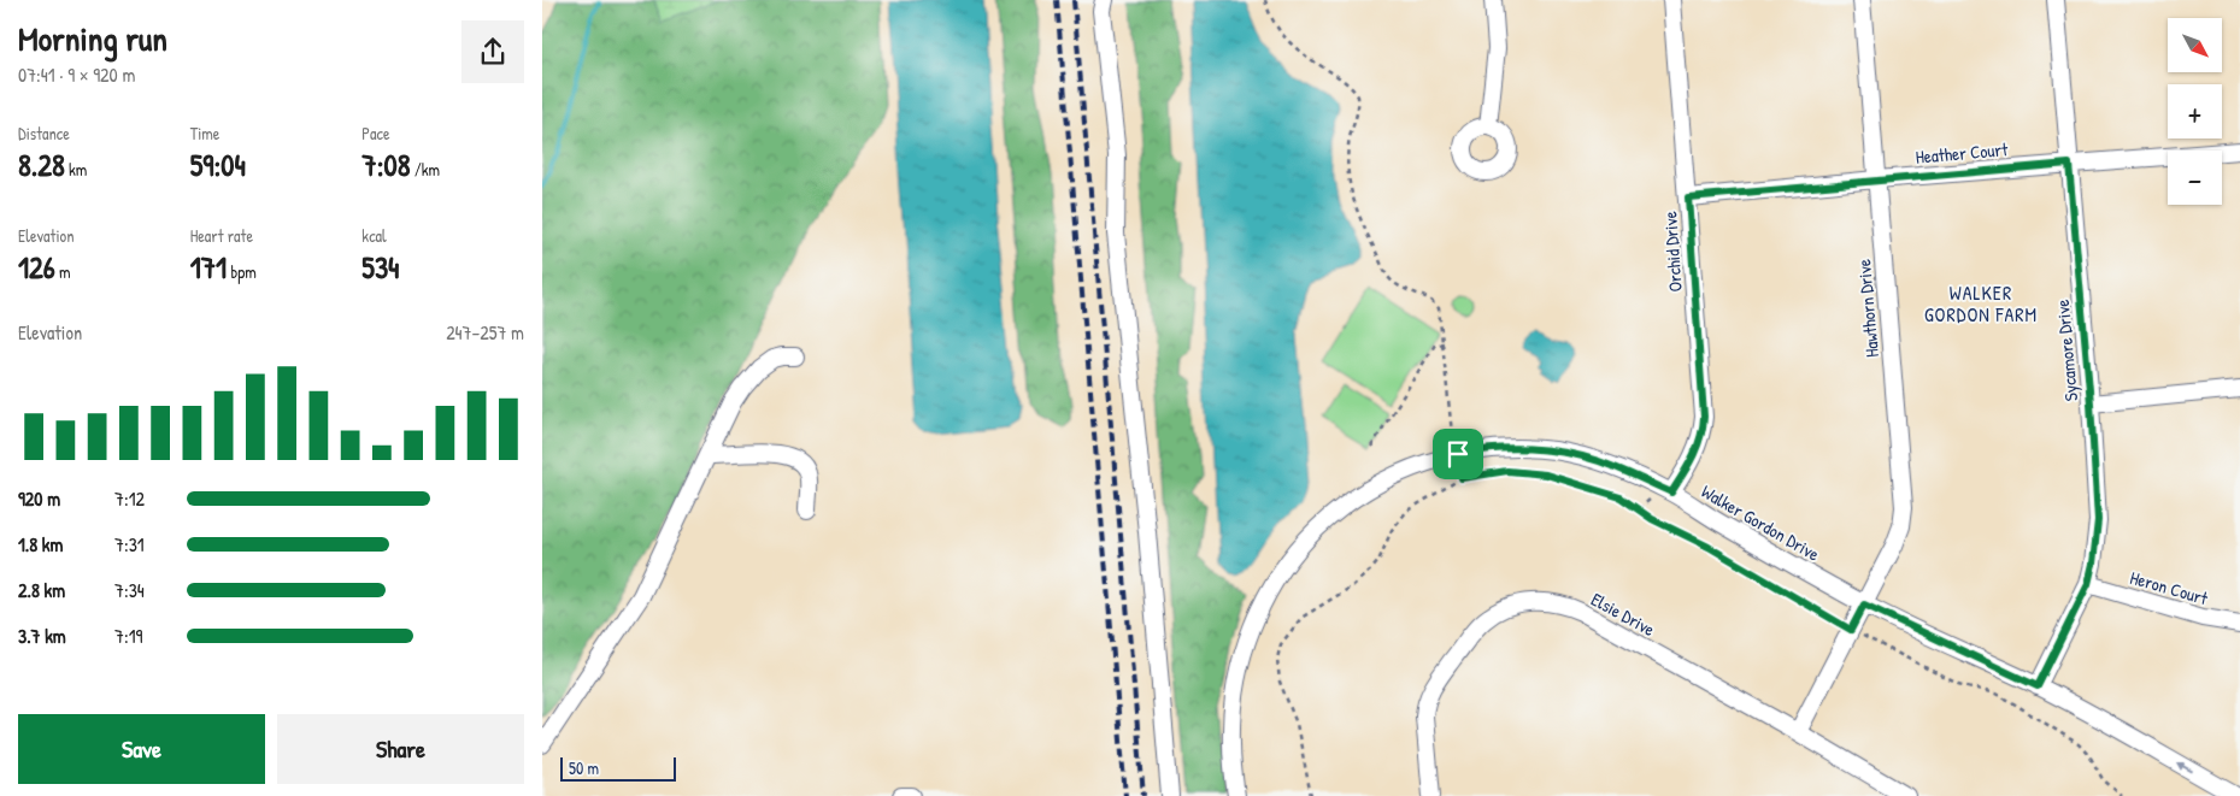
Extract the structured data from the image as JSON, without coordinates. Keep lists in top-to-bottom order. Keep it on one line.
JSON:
{"streets":{"street":["Heather Court","Orchid Drive","Hawthorn Drive","Sycamore Drive","Walker Gordon Drive","Heron Court","Elsie Drive"]},"crossings":[["Heather Court","Orchid Drive"],["Heather Court","Hawthorn Drive"],["Heather Court","Sycamore Drive"],["Orchid Drive","Walker Gordon Drive"],["Hawthorn Drive","Walker Gordon Drive"],["Hawthorn Drive","Elsie Drive"],["Sycamore Drive","Walker Gordon Drive"],["Sycamore Drive","Heron Court"]],"districts":["WALKER GORDON FARM"],"scale_bar":"50 m","north":"bottom right","page":{"heading":["Morning run","07:41 · 9 × 920 m"],"map_buttons":["+","−"],"stats":[["Distance","8.28 km"],["Time","59:04"],["Pace","7:08 /km"],["Elevation","126 m"],["Heart rate","171 bpm"],["kcal","534"]],"chart":["Elevation","247–257 m"],"list":[{"name":"920 m","note":"7:12"},{"name":"1.8 km","note":"7:31"},{"name":"2.8 km","note":"7:34"},{"name":"3.7 km","note":"7:19"}],"buttons":["Save","Share"],"scale":"50 m"}}
